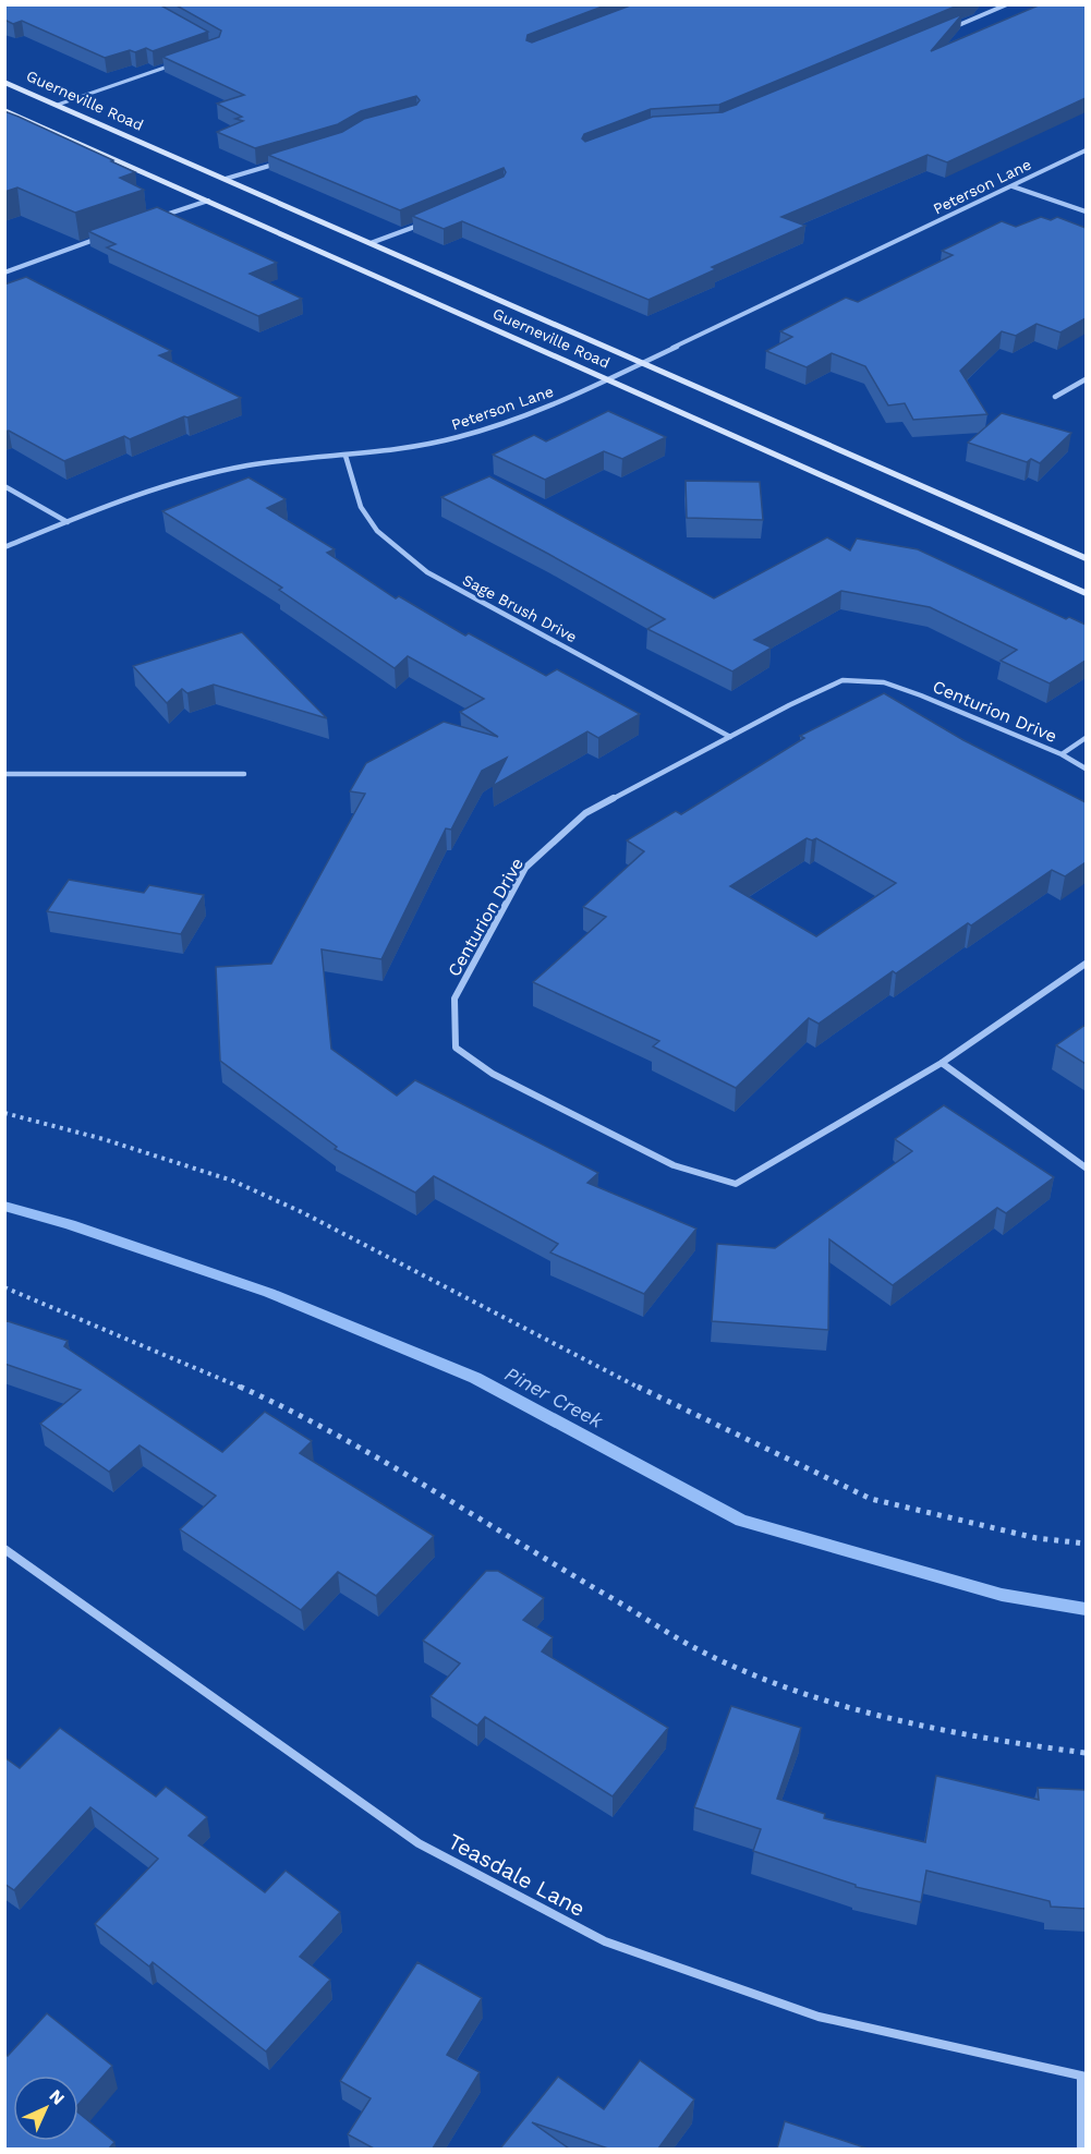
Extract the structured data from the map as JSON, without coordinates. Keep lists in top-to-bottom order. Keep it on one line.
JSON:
{"streets":{"main road":["Guerneville Road"],"street":["Peterson Lane","Sage Brush Drive","Centurion Drive","Teasdale Lane"]},"crossings":[["Guerneville Road","Peterson Lane"],["Peterson Lane","Sage Brush Drive"],["Sage Brush Drive","Centurion Drive"]],"water":["Piner Creek"],"north":"top right"}
